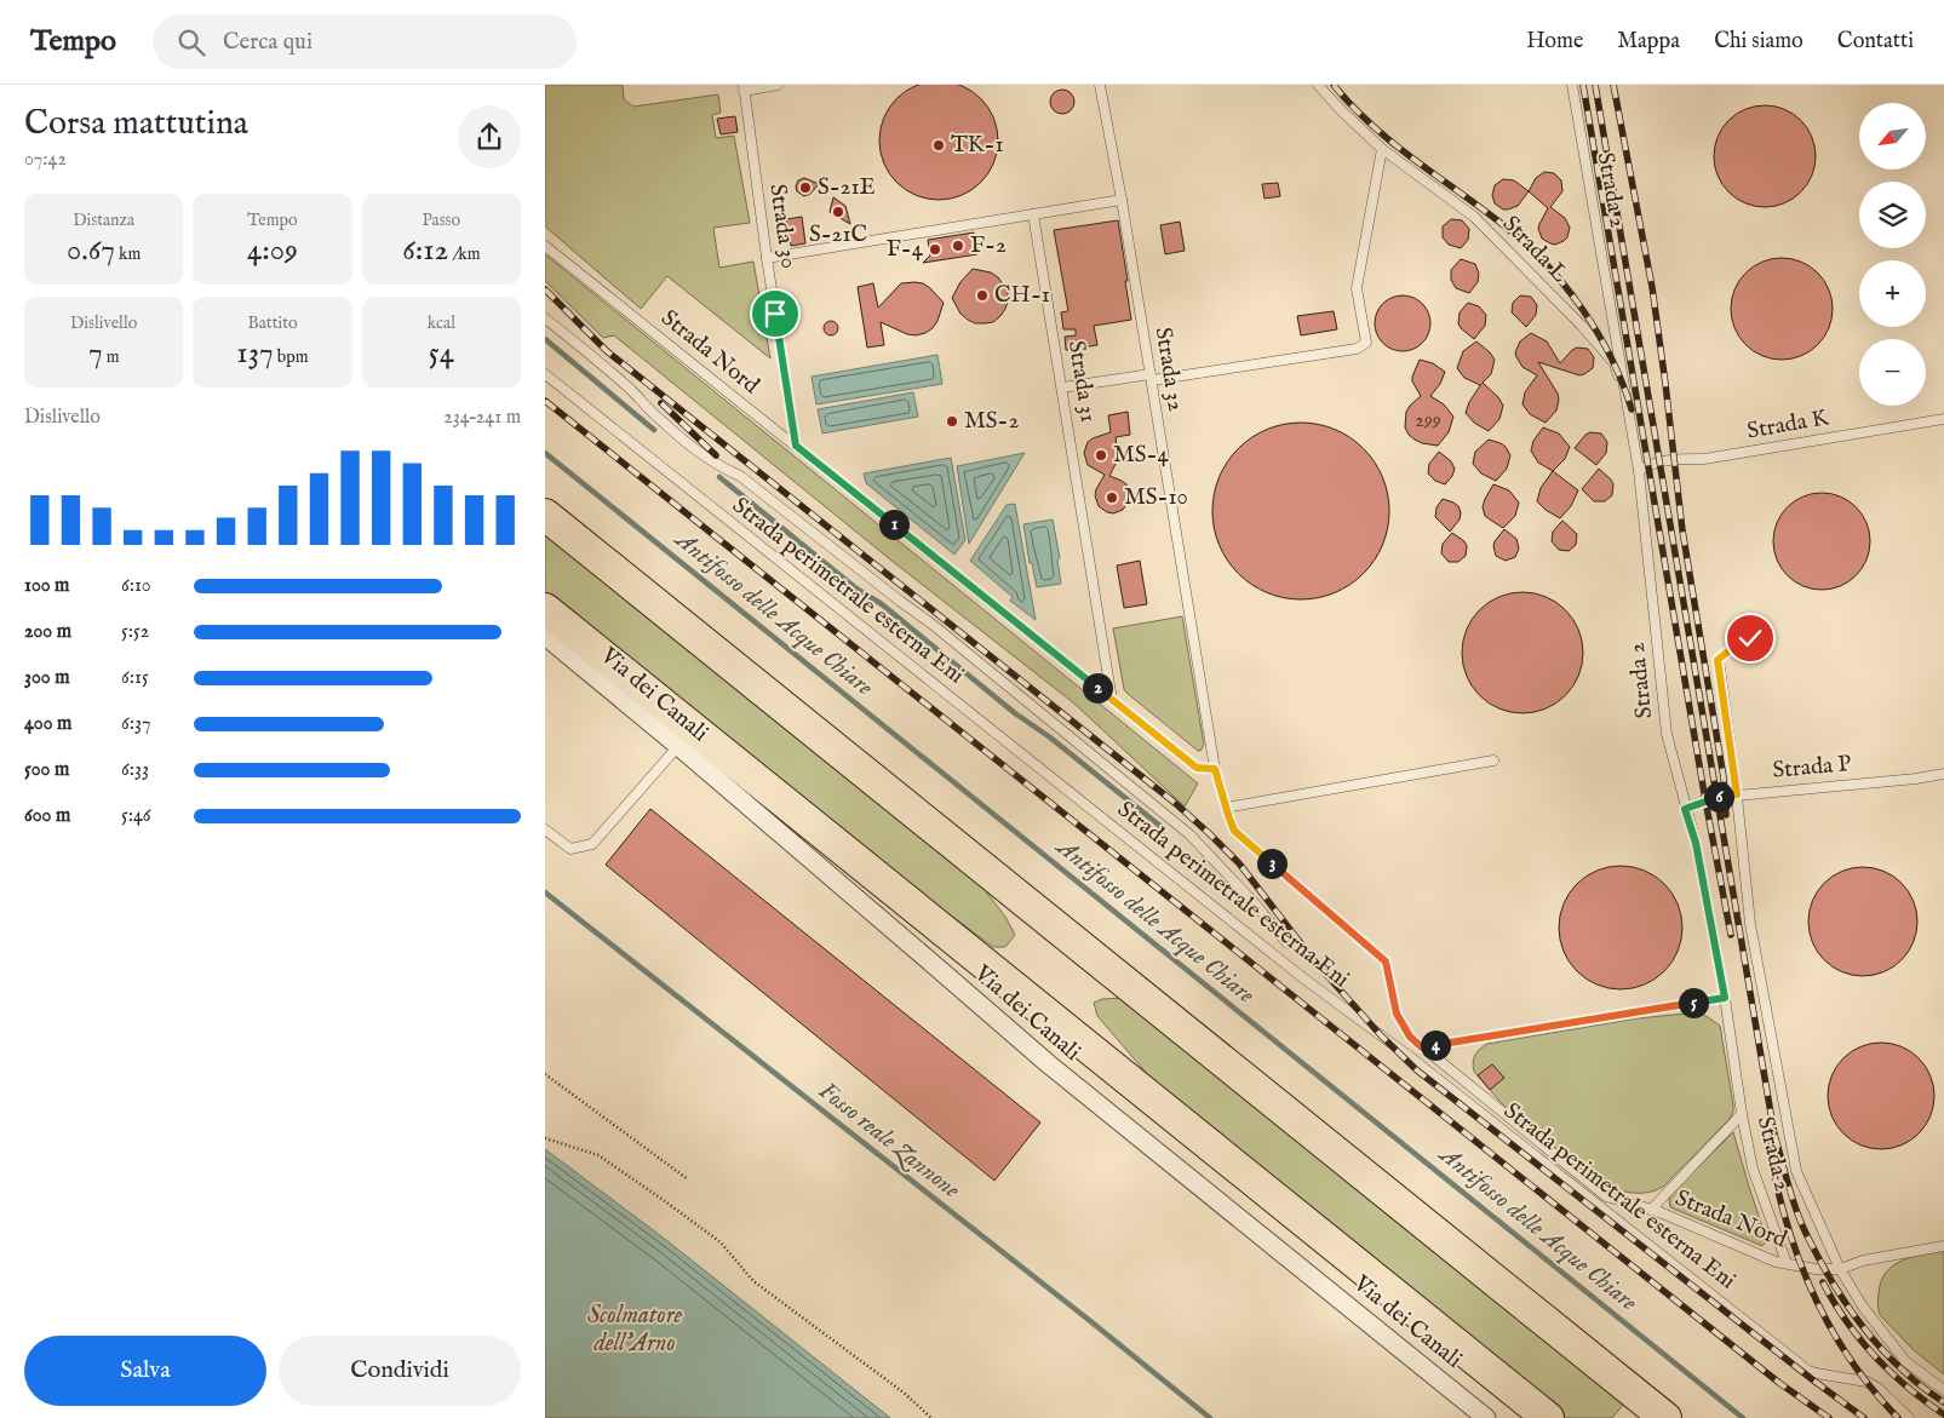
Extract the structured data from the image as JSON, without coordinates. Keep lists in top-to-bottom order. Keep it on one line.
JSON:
{"streets":{"street":["Via dei Canali"],"lane":["Strada 2","Strada 30","Strada L","Strada Nord","Strada 32","Strada 31","Strada K","Strada perimetrale esterna Eni","Strada P"]},"crossings":[["Strada 2","Strada L"],["Strada 2","Strada Nord"],["Strada 2","Strada K"],["Strada 2","Strada P"],["Strada 30","Strada Nord"],["Strada Nord","Strada 32"],["Strada Nord","Strada 31"]],"water":["Antifosso delle Acque Chiare","Fosso reale Zannone","Scolmatore dell'Arno"],"places":["TK-1","S-21E","S-21C","F-2","F-4","CH-1","MS-2","MS-4","MS-10"],"house_numbers":["299"],"north":"bottom left","page":{"header":"Tempo","search":"Cerca qui","nav":["Home","Mappa","Chi siamo","Contatti"],"heading":["Corsa mattutina","07:42"],"map_buttons":["+","−"],"stats":[["Distanza","0.67 km"],["Tempo","4:09"],["Passo","6:12 /km"],["Dislivello","7 m"],["Battito","137 bpm"],["kcal","54"]],"chart":["Dislivello","234–241 m"],"pins":["1","2","6","3","5","4"],"list":[{"name":"100 m","note":"6:10"},{"name":"200 m","note":"5:52"},{"name":"300 m","note":"6:15"},{"name":"400 m","note":"6:37"},{"name":"500 m","note":"6:33"},{"name":"600 m","note":"5:46"}],"buttons":["Salva","Condividi"]}}
